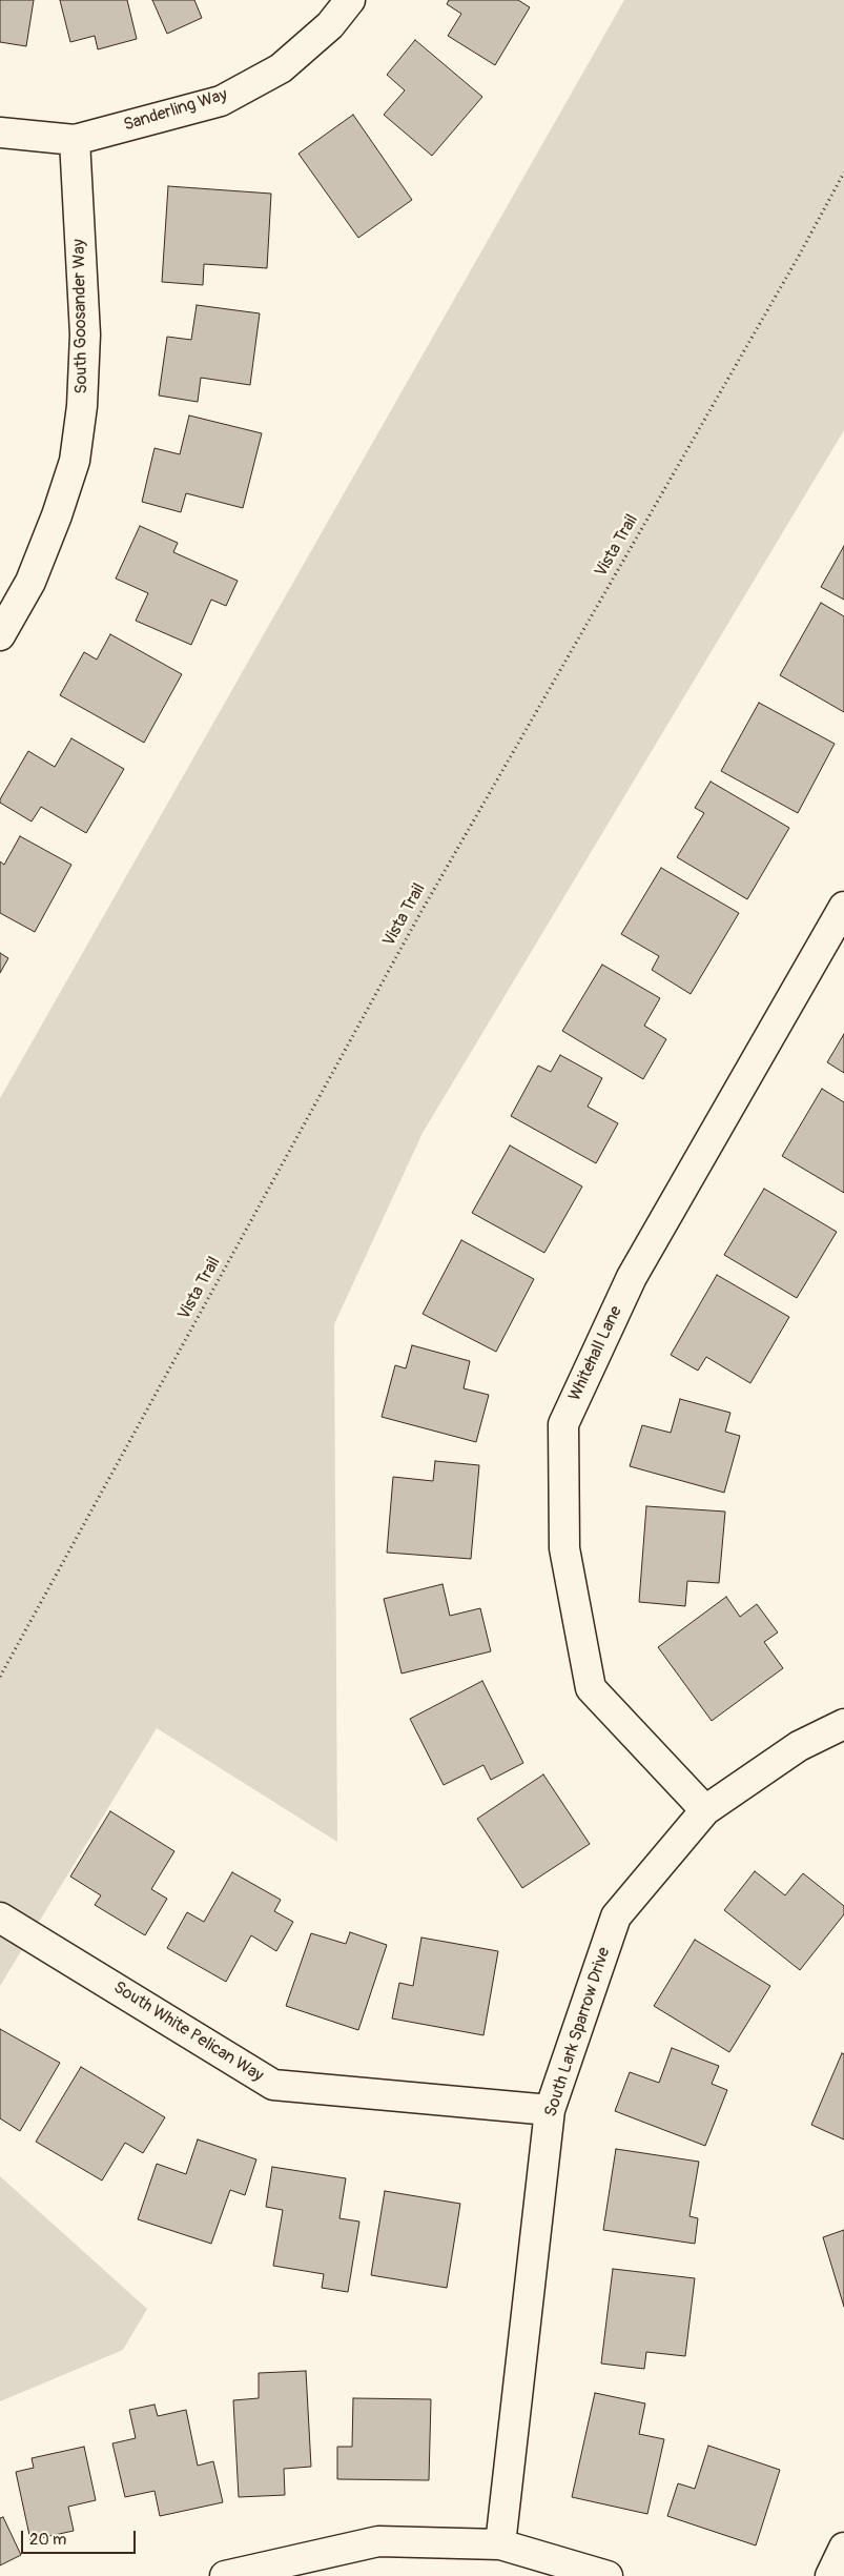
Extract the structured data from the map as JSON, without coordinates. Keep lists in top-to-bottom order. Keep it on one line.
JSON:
{"streets":{"street":["Sanderling Way","South Goosander Way","Whitehall Lane","South White Pelican Way","South Lark Sparrow Drive"],"path":["Vista Trail"]},"crossings":[["Sanderling Way","South Goosander Way"],["Whitehall Lane","South Lark Sparrow Drive"],["South White Pelican Way","South Lark Sparrow Drive"]],"scale_bar":"20 m"}
